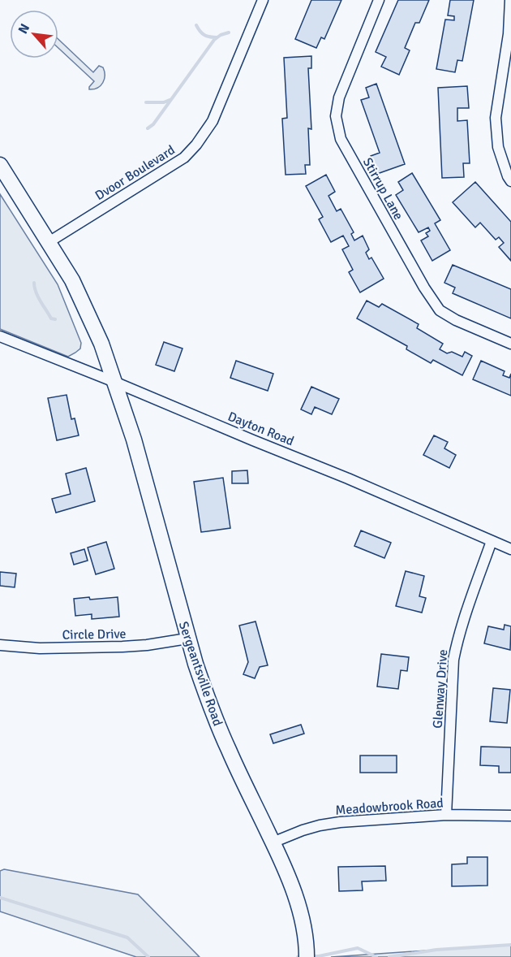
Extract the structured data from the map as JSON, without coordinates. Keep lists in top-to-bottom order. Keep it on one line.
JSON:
{"streets":{"main road":["Sergeantsville Road"],"street":["Dvoor Boulevard","Stirrup Lane","Dayton Road","Circle Drive","Glenway Drive","Meadowbrook Road"]},"crossings":[["Dvoor Boulevard","Sergeantsville Road"],["Dayton Road","Sergeantsville Road"],["Dayton Road","Glenway Drive"],["Circle Drive","Sergeantsville Road"],["Sergeantsville Road","Meadowbrook Road"],["Glenway Drive","Meadowbrook Road"]],"north":"top left"}
